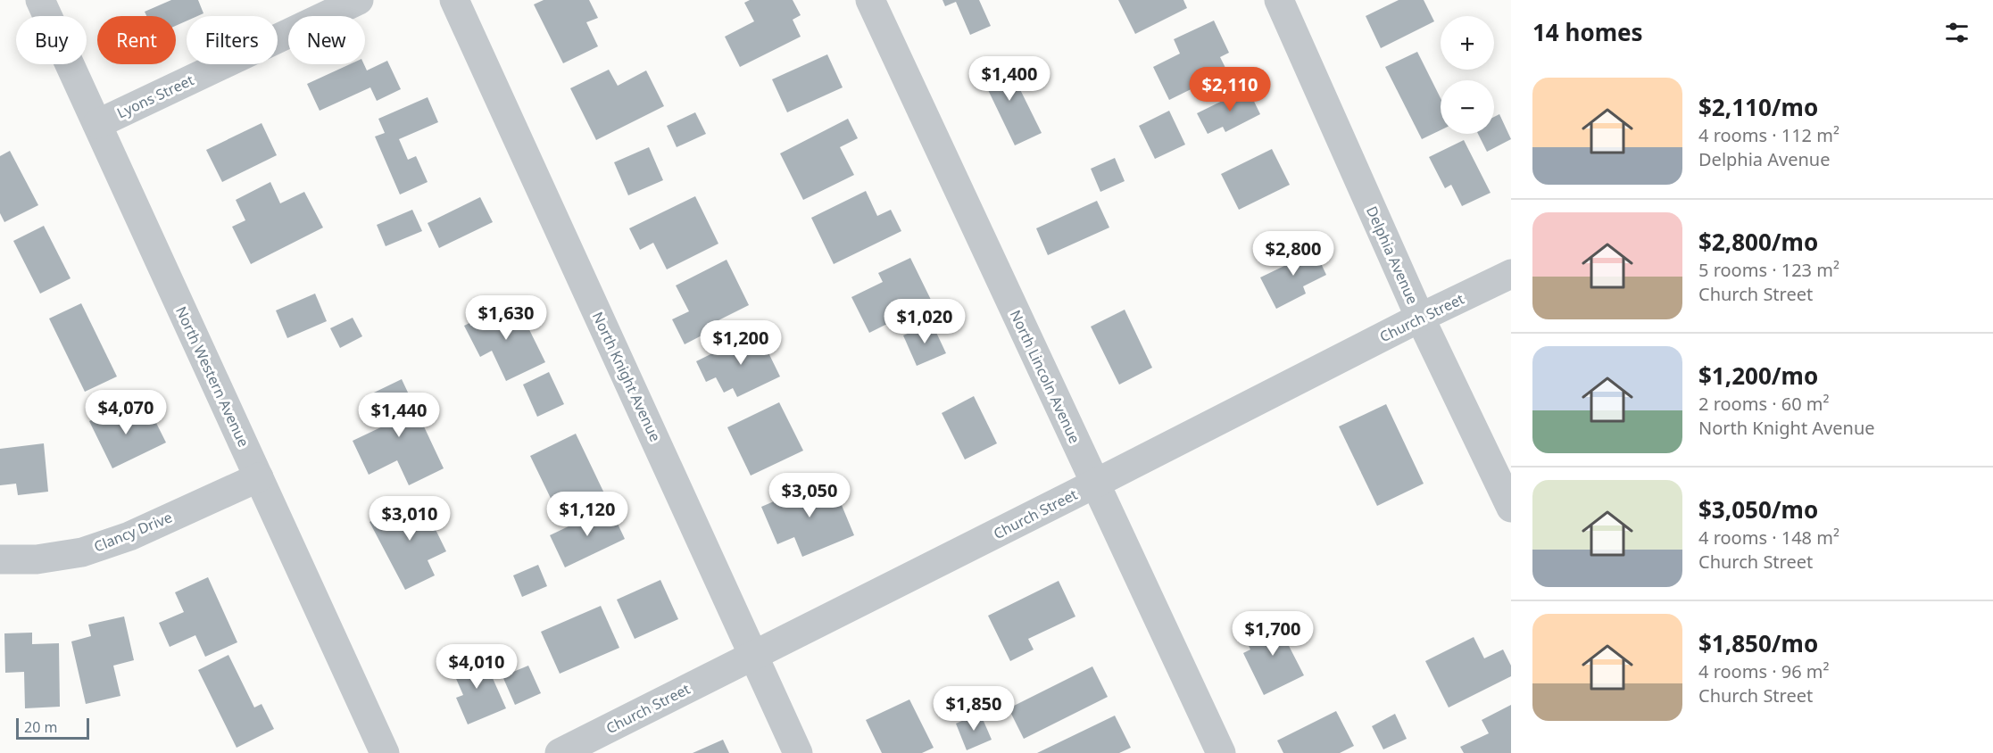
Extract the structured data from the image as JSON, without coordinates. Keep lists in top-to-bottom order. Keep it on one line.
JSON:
{"streets":{"street":["Lyons Street","Delphia Avenue","Church Street","North Western Avenue","North Knight Avenue","North Lincoln Avenue","Clancy Drive"]},"crossings":[["Lyons Street","North Western Avenue"],["Delphia Avenue","Church Street"],["Church Street","North Knight Avenue"],["Church Street","North Lincoln Avenue"],["North Western Avenue","Clancy Drive"]],"scale_bar":"20 m","page":{"heading":"14 homes","map_buttons":["+","−"],"chip":["Buy","Rent","Filters","New"],"price":["$1,400","$2,110","$2,800","$1,630","$1,020","$1,200","$4,070","$1,440","$3,050","$1,120","$3,010","$1,700","$4,010","$1,850"],"list":[{"name":"$2,110/mo","note":"4 rooms · 112 m² · Delphia Avenue"},{"name":"$2,800/mo","note":"5 rooms · 123 m² · Church Street"},{"name":"$1,200/mo","note":"2 rooms · 60 m² · North Knight Avenue"},{"name":"$3,050/mo","note":"4 rooms · 148 m² · Church Street"},{"name":"$1,850/mo","note":"4 rooms · 96 m² · Church Street"}],"scale":"20 m"}}
